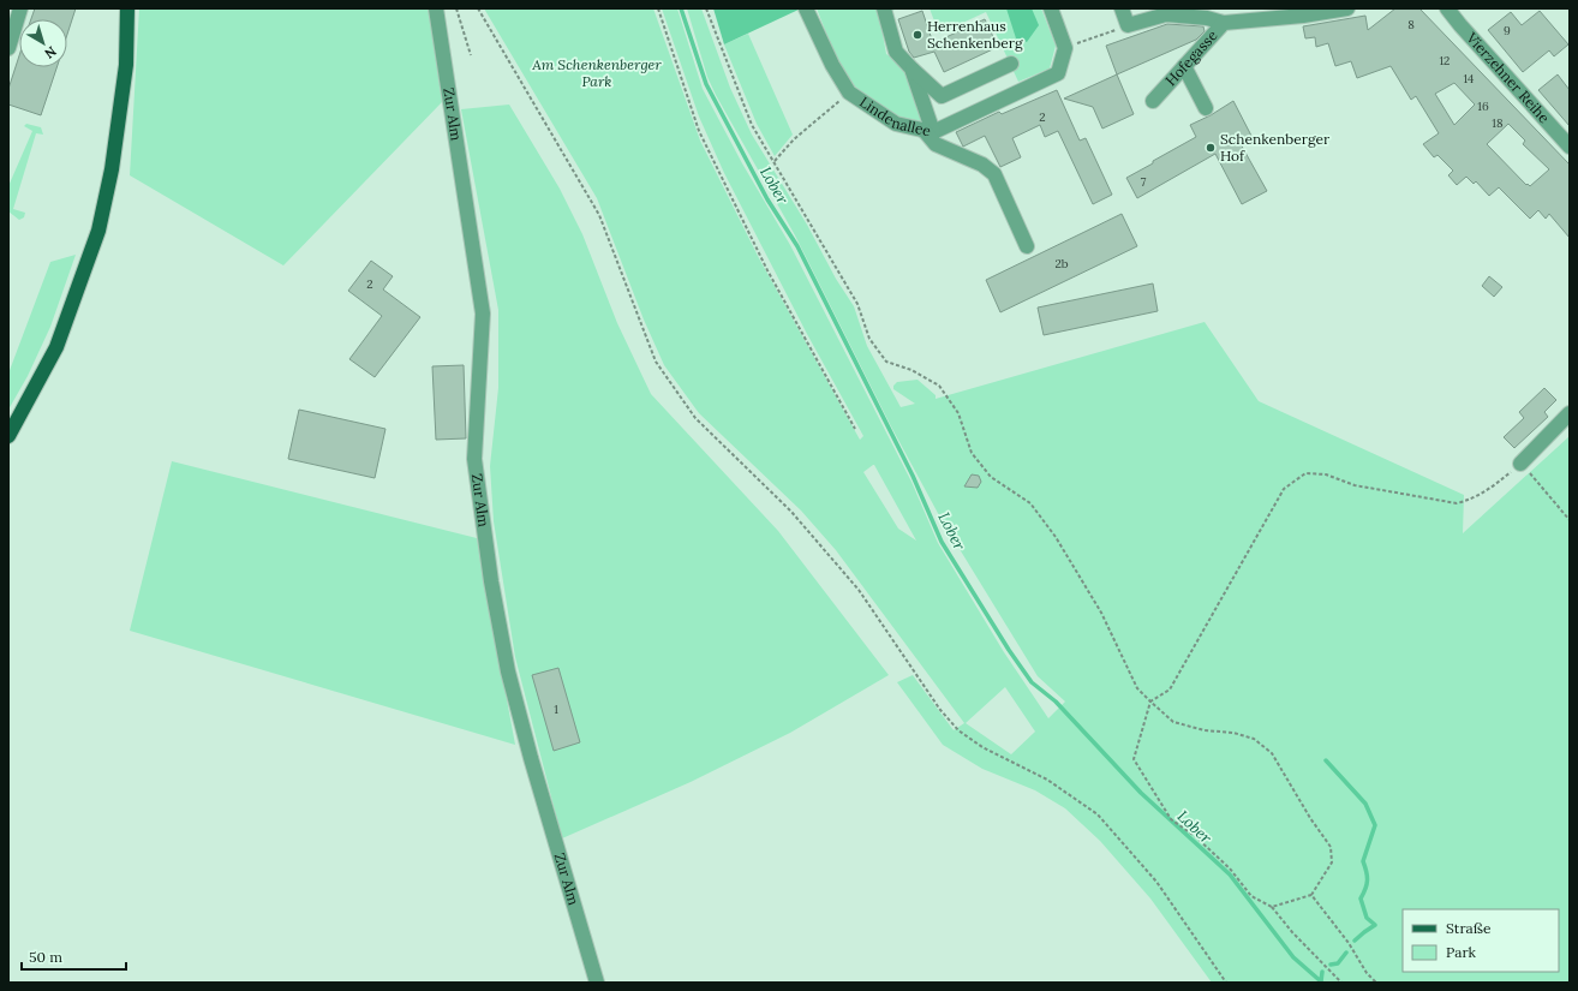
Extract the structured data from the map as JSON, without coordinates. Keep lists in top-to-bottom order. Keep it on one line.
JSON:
{"streets":{"street":["Hofegasse","Vierzehner Reihe","Lindenallee","Zur Alm"]},"water":["Lober"],"parks":["Am Schenkenberger Park"],"places":["Herrenhaus Schenkenberg","Schenkenberger Hof"],"house_numbers":["8","9","12","14","16","2","18","7","2b","2","1"],"legend":["Straße","Park"],"scale_bar":"50 m","north":"bottom right"}
